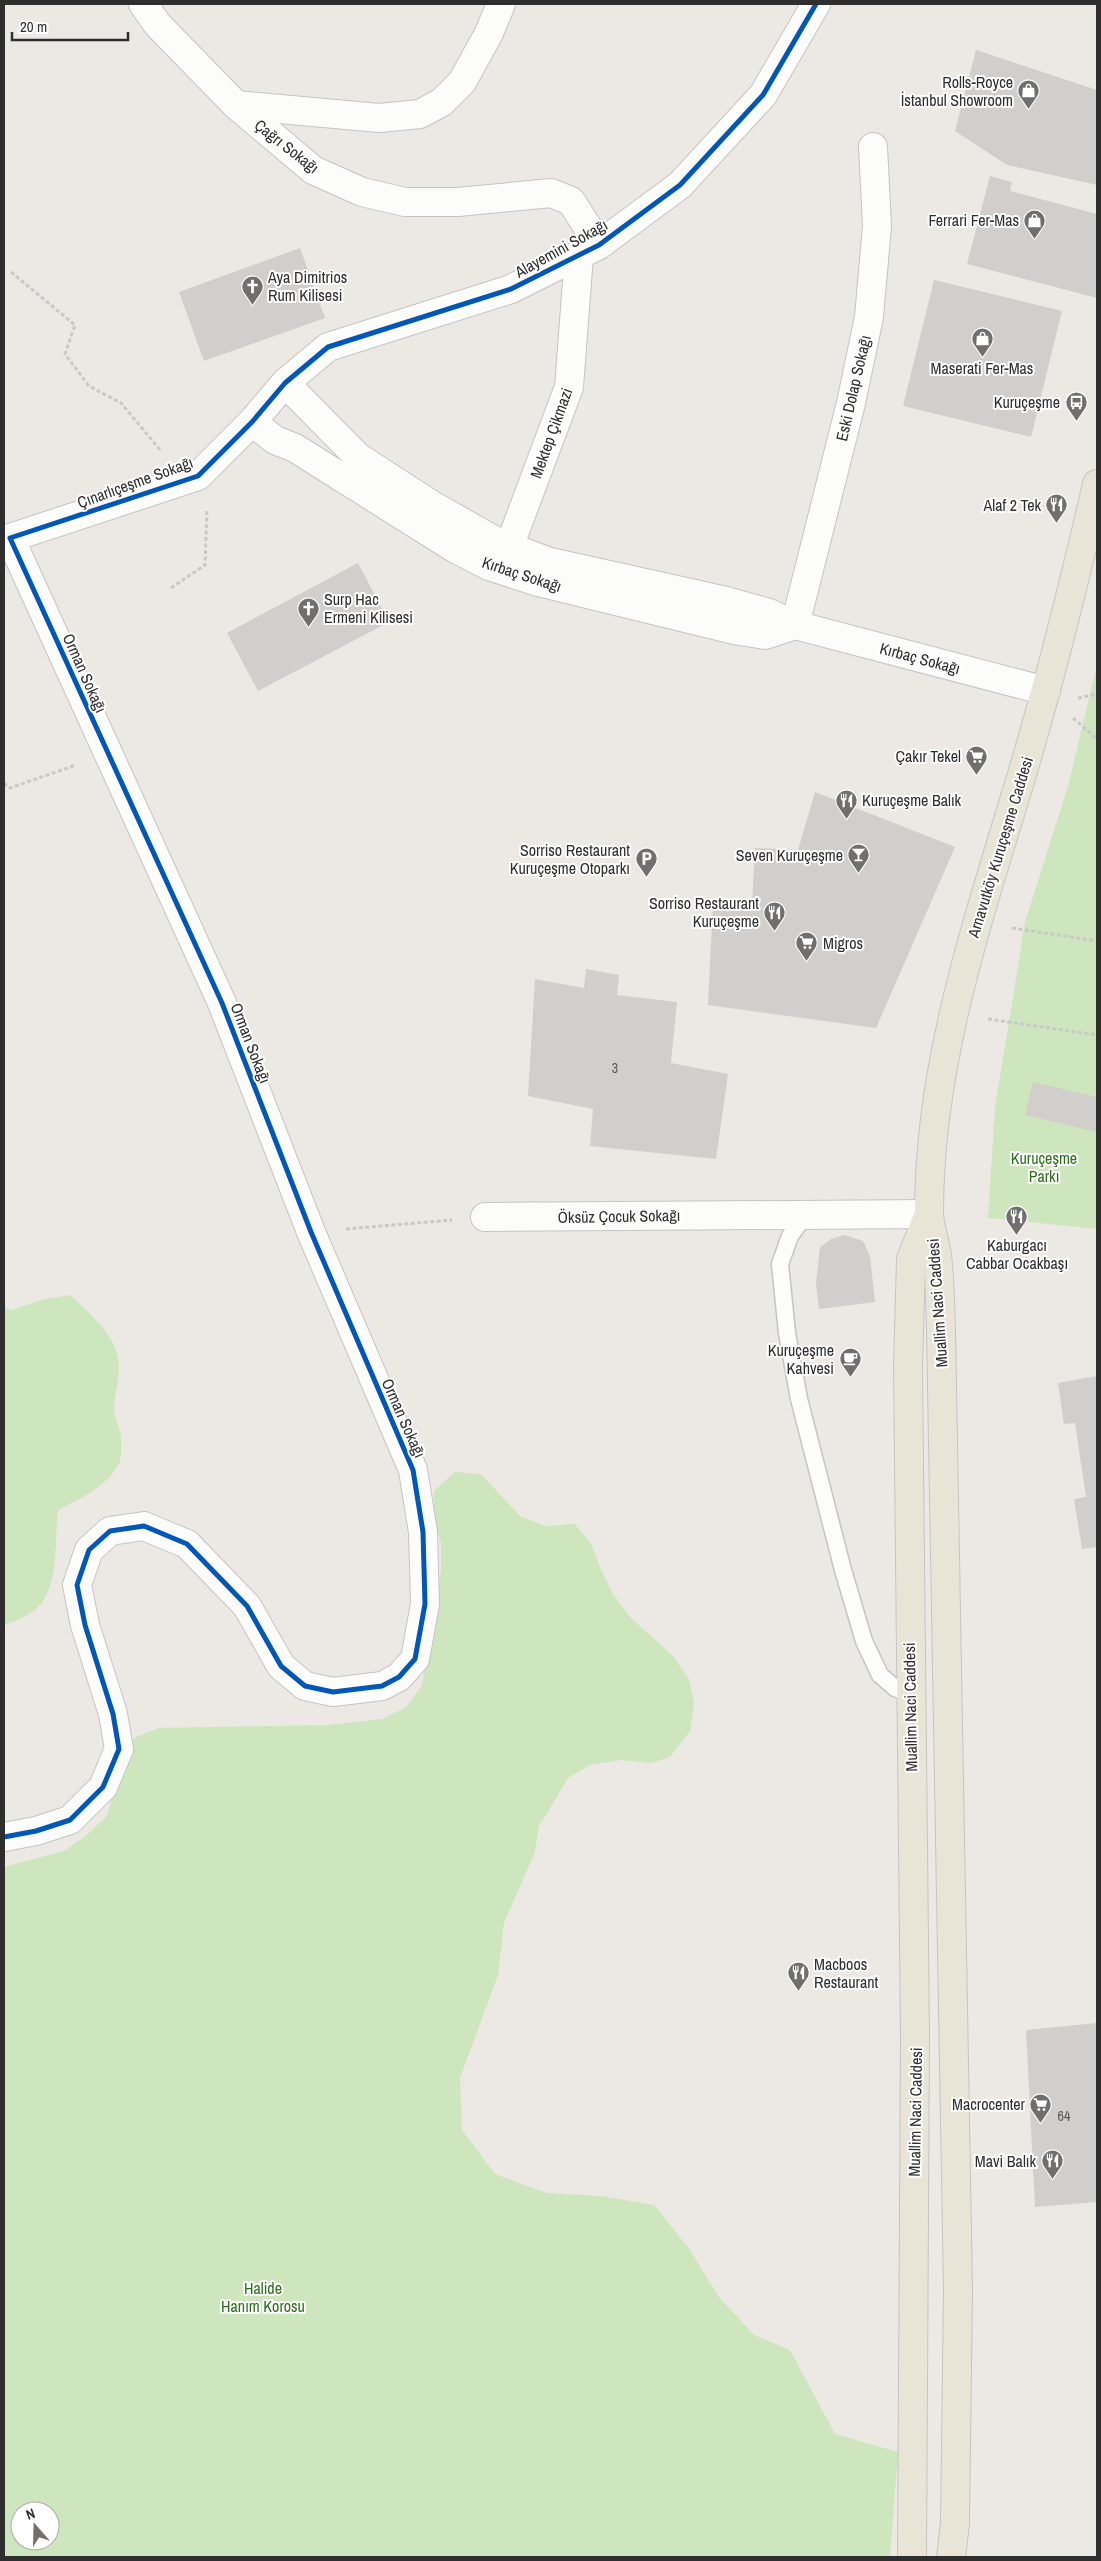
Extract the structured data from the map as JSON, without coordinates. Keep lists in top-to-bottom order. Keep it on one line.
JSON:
{"streets":{"main road":["Arnavutköy Kuruçeşme Caddesi","Muallim Naci Caddesi"],"street":["Çağrı Sokağı","Alayemini Sokağı","Eski Dolap Sokağı","Mektep Çikmazi","Çınarlıçeşme Sokağı","Kırbaç Sokağı","Orman Sokağı","Öksüz Çocuk Sokağı"]},"crossings":[["Çağrı Sokağı","Alayemini Sokağı"],["Çağrı Sokağı","Mektep Çikmazi"],["Alayemini Sokağı","Mektep Çikmazi"],["Alayemini Sokağı","Çınarlıçeşme Sokağı"],["Alayemini Sokağı","Kırbaç Sokağı"],["Eski Dolap Sokağı","Kırbaç Sokağı"],["Mektep Çikmazi","Kırbaç Sokağı"],["Çınarlıçeşme Sokağı","Kırbaç Sokağı"],["Çınarlıçeşme Sokağı","Orman Sokağı"],["Kırbaç Sokağı","Arnavutköy Kuruçeşme Caddesi"],["Arnavutköy Kuruçeşme Caddesi","Öksüz Çocuk Sokağı"],["Arnavutköy Kuruçeşme Caddesi","Muallim Naci Caddesi"],["Öksüz Çocuk Sokağı","Muallim Naci Caddesi"]],"parks":["Kuruçeşme Parkı","Halide Hanım Korosu"],"places":{"shop":["Rolls-Royce İstanbul Showroom","Ferrari Fer-Mas","Maserati Fer-Mas"],"church":["Aya Dimitrios Rum Kilisesi","Surp Hac Ermeni Kilisesi"],"bus stop":["Kuruçeşme"],"restaurant":["Alaf 2 Tek","Kuruçeşme Balık","Sorriso Restaurant Kuruçeşme","Kaburgacı Cabbar Ocakbaşı","Macboos Restaurant","Mavi Balık"],"supermarket":["Çakır Tekel","Migros","Macrocenter"],"bar":["Seven Kuruçeşme"],"parking":["Sorriso Restaurant Kuruçeşme Otoparkı"],"cafe":["Kuruçeşme Kahvesi"]},"house_numbers":["3","64"],"scale_bar":"20 m","north":"top"}
